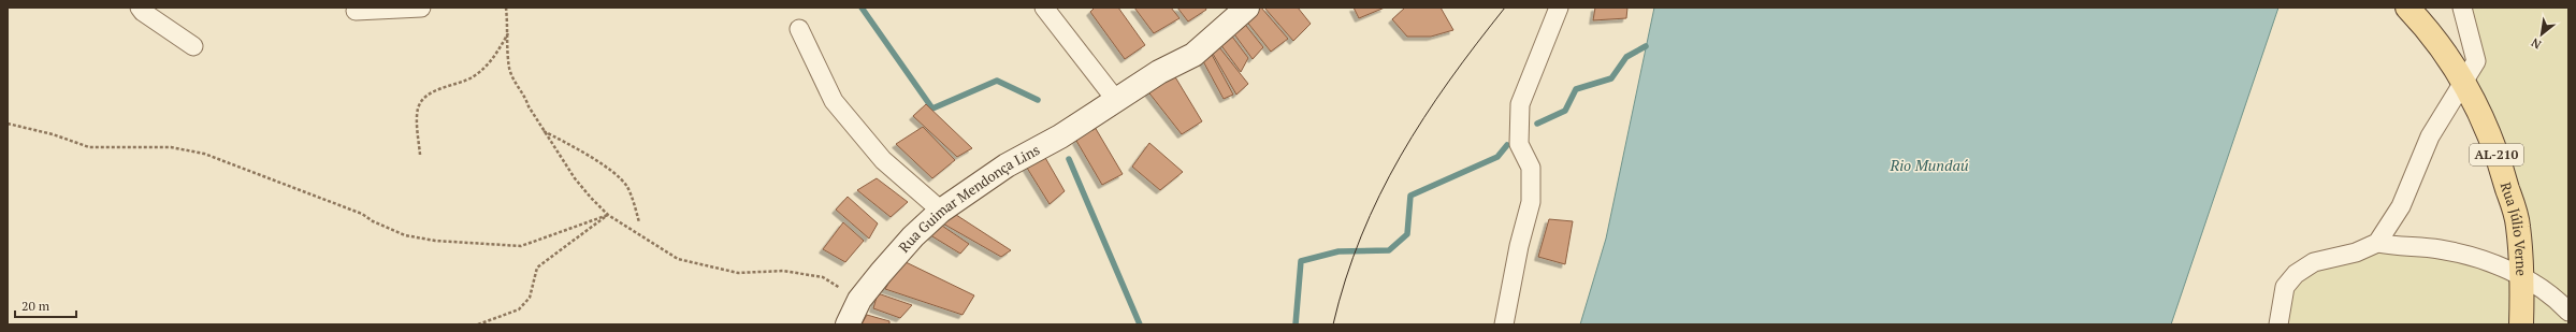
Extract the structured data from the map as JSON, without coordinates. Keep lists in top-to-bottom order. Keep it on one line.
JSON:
{"streets":{"main road":["AL-210","Rua Júlio Verne"],"street":["Rua Guimar Mendonça Lins"]},"water":["Rio Mundaú"],"scale_bar":"20 m","north":"bottom left"}
